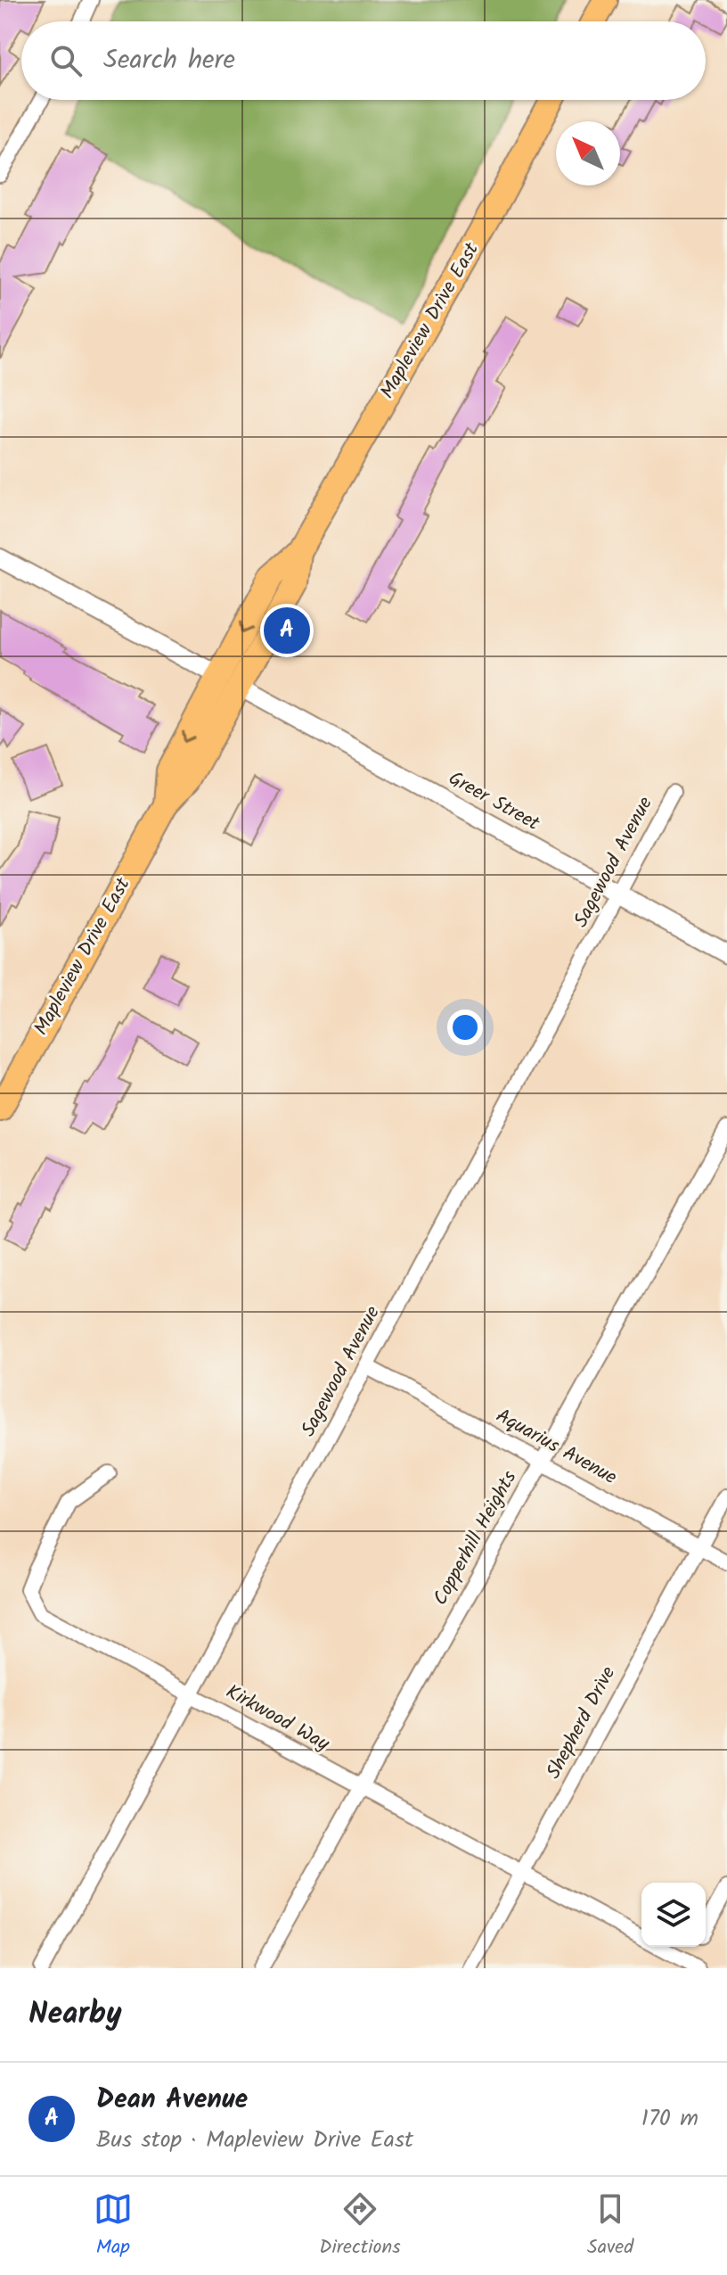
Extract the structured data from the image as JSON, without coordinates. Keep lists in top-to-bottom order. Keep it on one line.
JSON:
{"streets":{"main road":["Mapleview Drive East"],"street":["Greer Street","Sagewood Avenue","Aquarius Avenue","Copperhill Heights","Kirkwood Way","Shepherd Drive"]},"crossings":[["Mapleview Drive East","Greer Street"],["Greer Street","Sagewood Avenue"],["Sagewood Avenue","Aquarius Avenue"],["Sagewood Avenue","Kirkwood Way"],["Aquarius Avenue","Copperhill Heights"],["Aquarius Avenue","Shepherd Drive"],["Copperhill Heights","Kirkwood Way"],["Kirkwood Way","Shepherd Drive"]],"north":"top left","page":{"search":"Search here","pins":"A","heading":"Nearby","list":[{"mark":"A","name":"Dean Avenue","note":"Bus stop · Mapleview Drive East","value":"170 m"}],"nav":["Map","Directions","Saved"]}}
